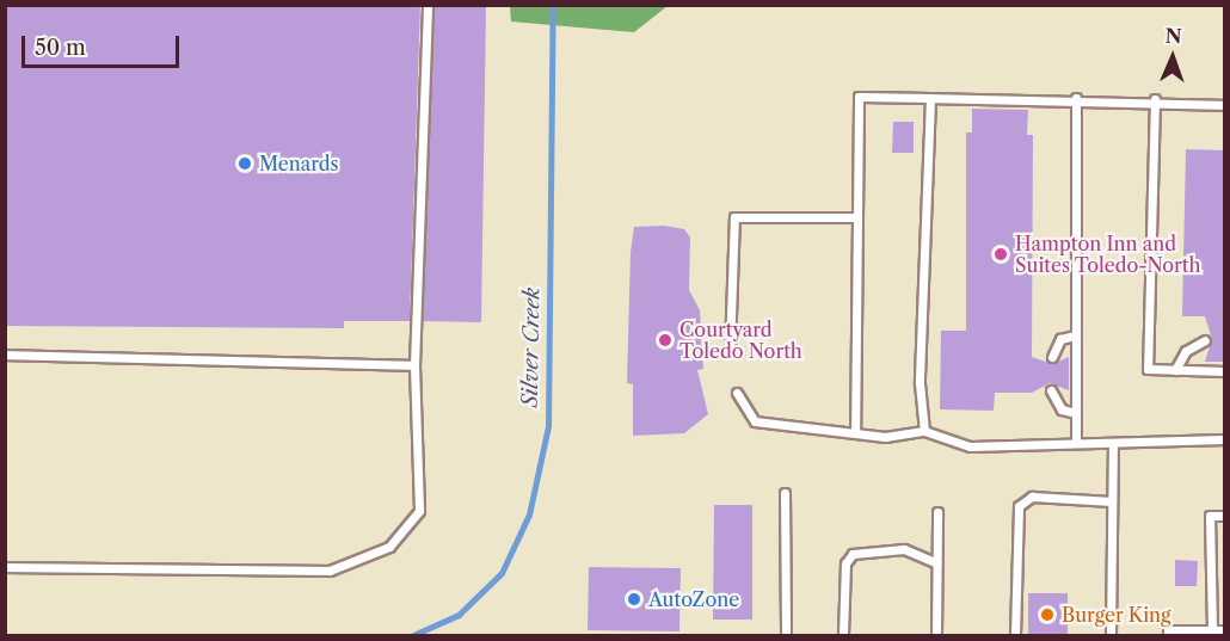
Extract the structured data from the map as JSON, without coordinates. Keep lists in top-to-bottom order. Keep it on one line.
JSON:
{"water":["Silver Creek"],"places":["Menards","Hampton Inn and Suites Toledo-North","Courtyard Toledo North","AutoZone","Burger King"],"scale_bar":"50 m","north":"top"}
